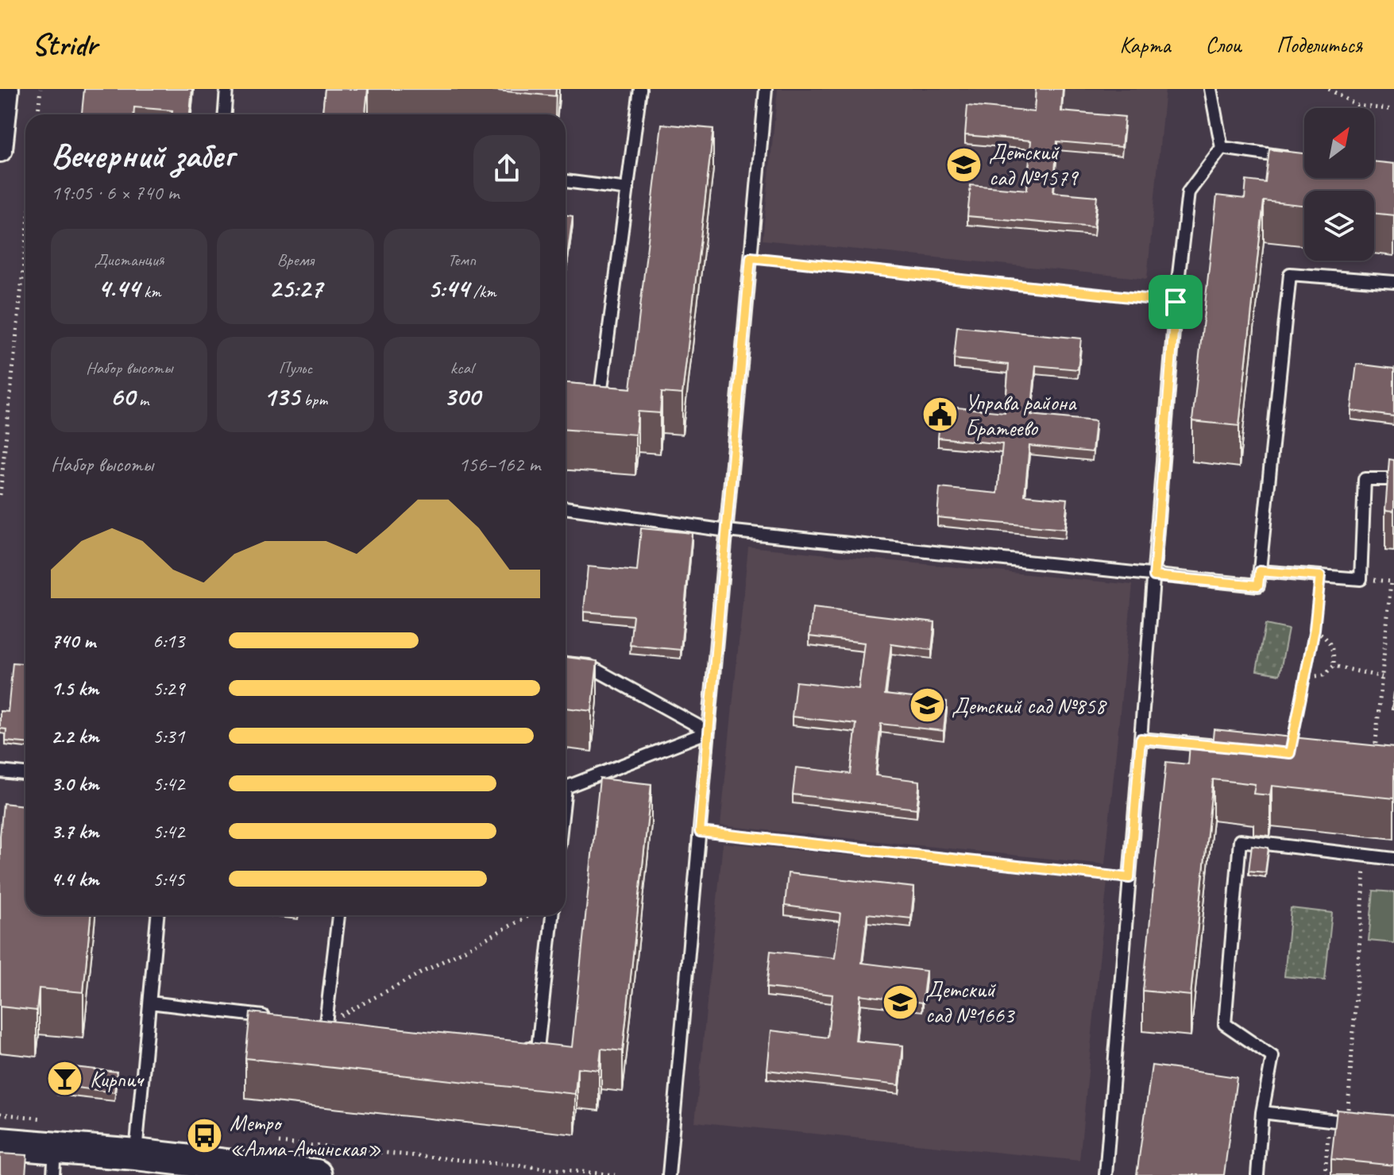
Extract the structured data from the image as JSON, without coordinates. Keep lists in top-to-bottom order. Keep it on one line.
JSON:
{"places":{"school or university":["Детский сад №1579","Детский сад №858","Детский сад №1663"],"public building":["Управа района Братеево"],"bar":["Кирпич"],"bus stop":["Метро «Алма-Атинская»"]},"north":"top right","page":{"header":"Stridr","nav":["Карта","Слои","Поделиться"],"heading":["Вечерний забег","19:05 · 6 × 740 m"],"stats":[["Дистанция","4.44 km"],["Время","25:27"],["Темп","5:44 /km"],["Набор высоты","60 m"],["Пульс","135 bpm"],["kcal","300"]],"chart":["Набор высоты","156–162 m"],"list":[{"name":"740 m","note":"6:13"},{"name":"1.5 km","note":"5:29"},{"name":"2.2 km","note":"5:31"},{"name":"3.0 km","note":"5:42"},{"name":"3.7 km","note":"5:42"},{"name":"4.4 km","note":"5:45"}]}}
